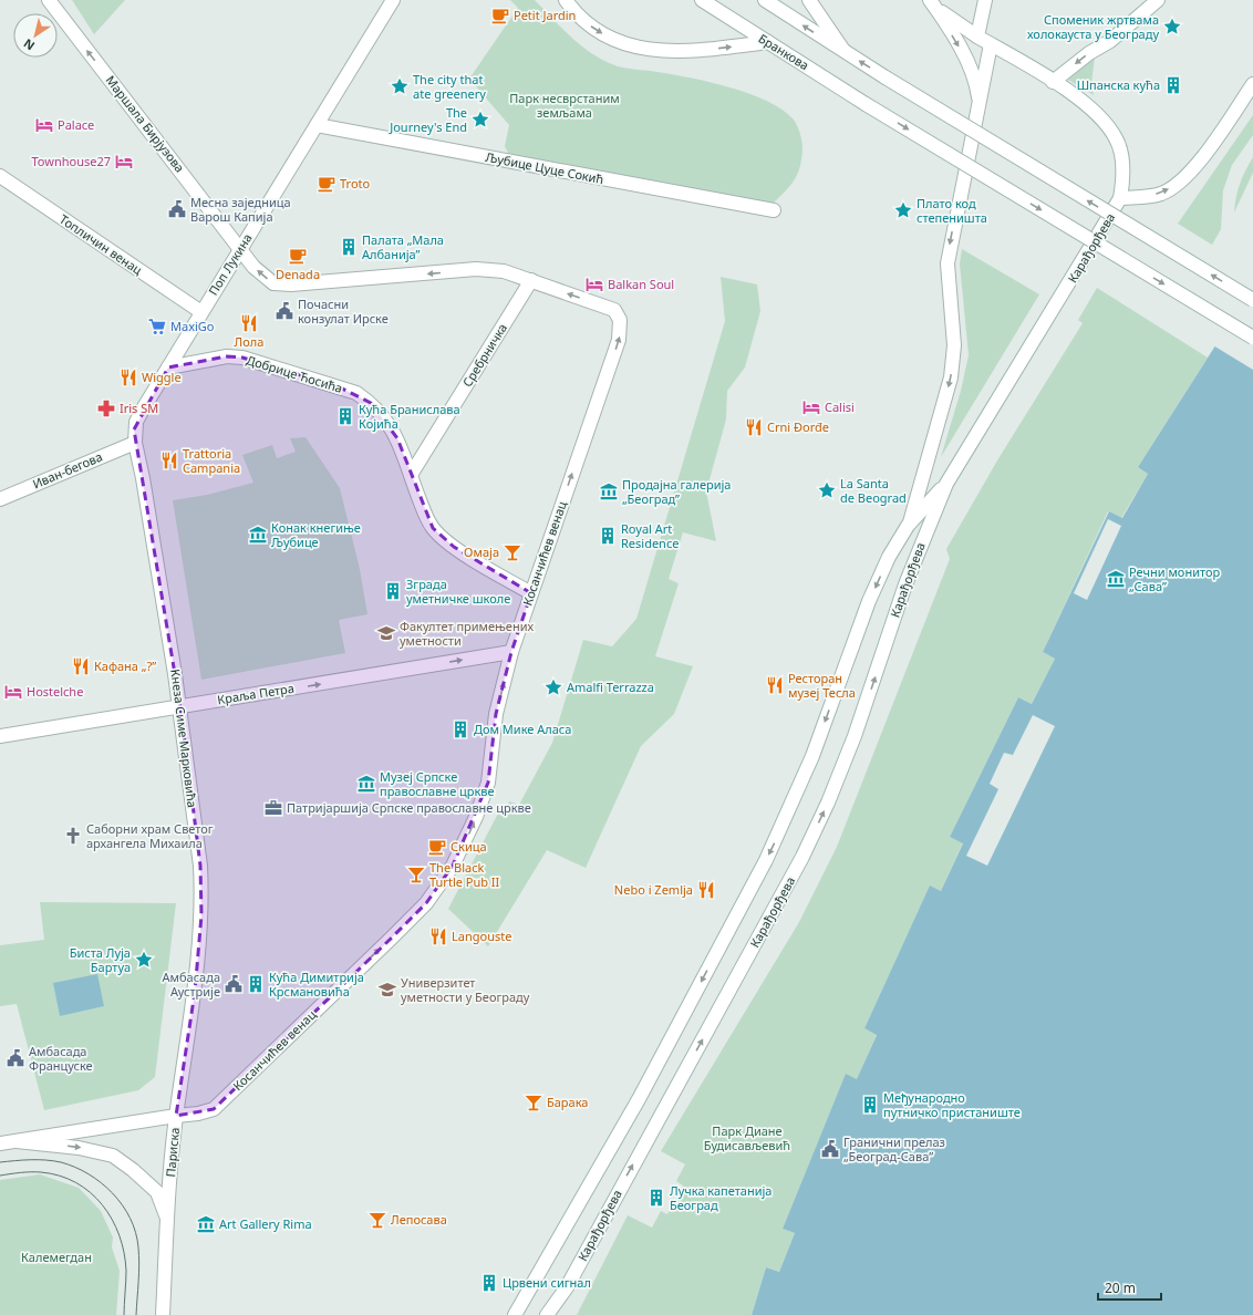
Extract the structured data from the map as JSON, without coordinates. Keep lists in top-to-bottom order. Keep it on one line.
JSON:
{"streets":{"street":["Бранкова","Маршала Бирјузова","Љубице Цуце Сокић","Топличин венац","Карађорђева","Поп Лукина","Сребрничка","Добрице Ћосића","Иван-бегова","Косанчићев венац","Краља Петра","Кнеза Симе Марковића","Париска"]},"crossings":[["Маршала Бирјузова","Поп Лукина"],["Маршала Бирјузова","Косанчићев венац"],["Љубице Цуце Сокић","Поп Лукина"],["Топличин венац","Поп Лукина"],["Поп Лукина","Добрице Ћосића"],["Поп Лукина","Иван-бегова"],["Поп Лукина","Косанчићев венац"],["Поп Лукина","Кнеза Симе Марковића"],["Сребрничка","Добрице Ћосића"],["Сребрничка","Косанчићев венац"],["Добрице Ћосића","Косанчићев венац"],["Иван-бегова","Кнеза Симе Марковића"],["Косанчићев венац","Краља Петра"],["Косанчићев венац","Кнеза Симе Марковића"],["Косанчићев венац","Париска"],["Краља Петра","Кнеза Симе Марковића"],["Кнеза Симе Марковића","Париска"]],"one_way":["Маршала Бирјузова","Краља Петра"],"parks":["Парк несврстаним земљама","Парк Диане Будисављевић","Калемегдан"],"places":{"cafe":["Petit Jardin","Troto","Denada","Скица"],"place":["Споменик жртвама холокауста у Београду","The city that ate greenery","The Journey's End","Плато код степеништа","La Santa de Beograd","Amalfi Terrazza","Биста Луја Бартуа"],"building":["Шпанска кућа","Палата „Мала Албанија”","Кућа Бранислава Којића","Royal Art Residence","Зграда уметничке школе","Дом Мике Аласа","Кућа Димитрија Крсмановића","Међународно путничко пристаниште","Лучка капетанија Београд","Црвени сигнал"],"hotel":["Palace","Townhouse27","Balkan Soul","Calisi","Hostelche"],"public building":["Месна заједница Варош Капија","Почасни конзулат Ирске","Амбасада Аустрије","Амбасада Француске","Гранични прелаз „Београд-Сава”"],"restaurant":["Лола","Wiggle","Crni Đorđe","Trattoria Campania","Кафана „?”","Ресторан музеј Тесла","Nebo i Zemlja","Langouste"],"supermarket":["MaxiGo"],"pharmacy":["Iris SM"],"museum":["Продајна галерија „Београд”","Конак кнегиње Љубице","Речни монитор „Сава”","Музеј Српске православне цркве","Art Gallery Rima"],"bar":["Омаја","The Black Turtle Pub II","Барака","Лепосава"],"school or university":["Факултет примењених уметности","Универзитет уметности у Београду"],"office":["Патријаршија Српске православне цркве"],"church":["Саборни храм Светог архангела Михаила"]},"scale_bar":"20 m","north":"bottom left"}
